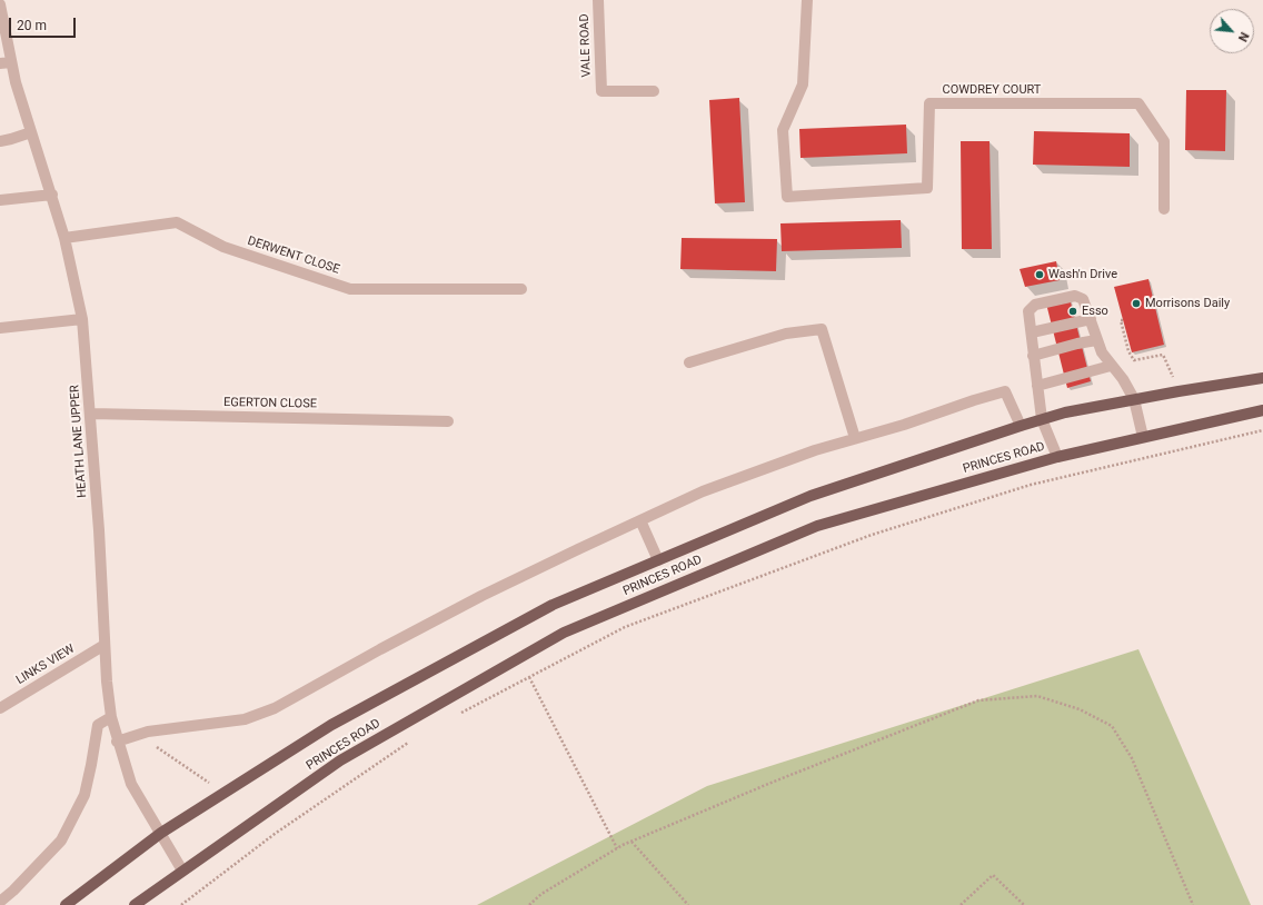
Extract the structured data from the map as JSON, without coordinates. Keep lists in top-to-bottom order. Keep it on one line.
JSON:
{"streets":{"main road":["PRINCES ROAD"],"street":["VALE ROAD","COWDREY COURT","DERWENT CLOSE","EGERTON CLOSE","HEATH LANE UPPER","LINKS VIEW"]},"crossings":[["DERWENT CLOSE","HEATH LANE UPPER"],["EGERTON CLOSE","HEATH LANE UPPER"],["HEATH LANE UPPER","PRINCES ROAD"],["HEATH LANE UPPER","LINKS VIEW"]],"places":["Wash'n Drive","Morrisons Daily","Esso"],"scale_bar":"20 m","north":"bottom right"}
